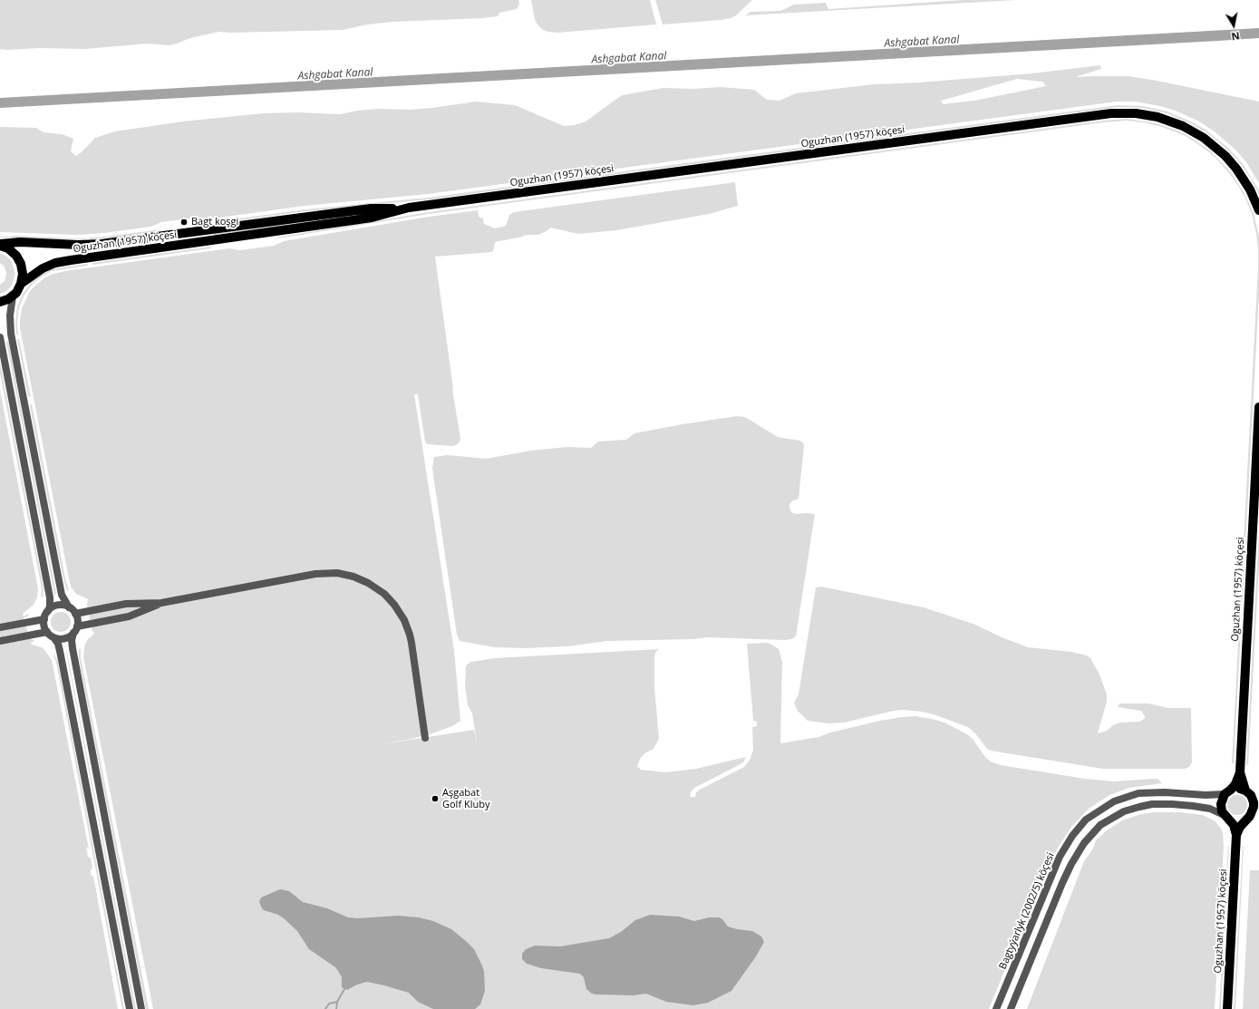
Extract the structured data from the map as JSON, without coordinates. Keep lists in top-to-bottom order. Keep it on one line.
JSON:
{"streets":{"main road":["Oguzhan (1957) köçesi"],"street":["Bagtyýarlyk (2002/5) köçesi"]},"crossings":[["Oguzhan (1957) köçesi","Bagtyýarlyk (2002/5) köçesi"]],"water":["Ashgabat Kanal"],"places":["Bagt koşgi","Aşgabat Golf Kluby"],"north":"bottom"}
